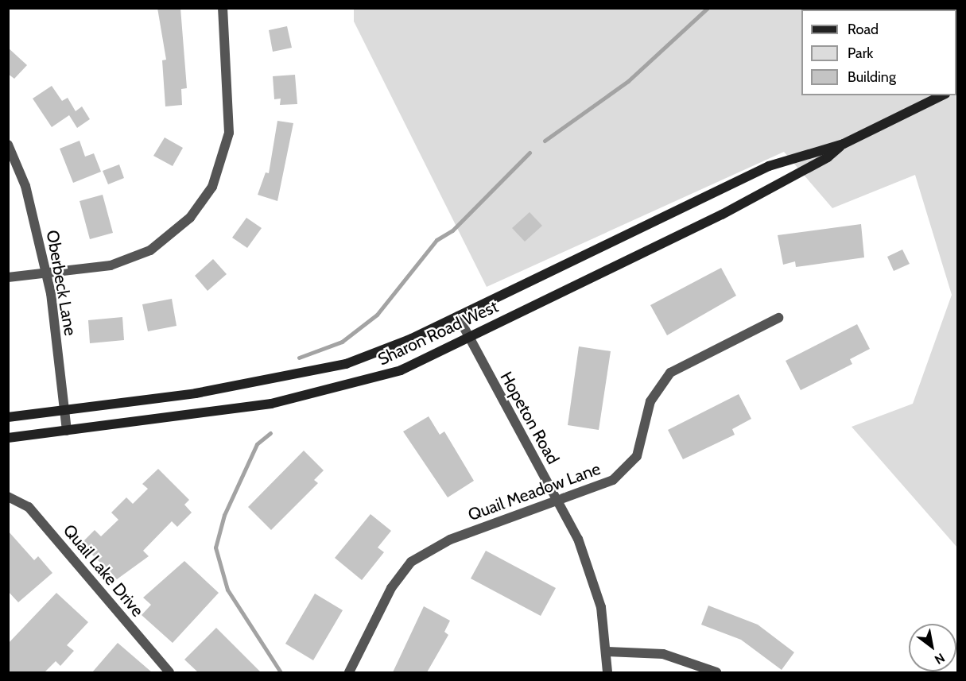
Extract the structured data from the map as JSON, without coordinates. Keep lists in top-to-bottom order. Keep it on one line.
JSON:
{"streets":{"main road":["Sharon Road West"],"street":["Oberbeck Lane","Hopeton Road","Quail Meadow Lane","Quail Lake Drive"]},"crossings":[["Oberbeck Lane","Sharon Road West"],["Sharon Road West","Hopeton Road"],["Hopeton Road","Quail Meadow Lane"]],"legend":["Road","Park","Building"],"north":"bottom right"}
